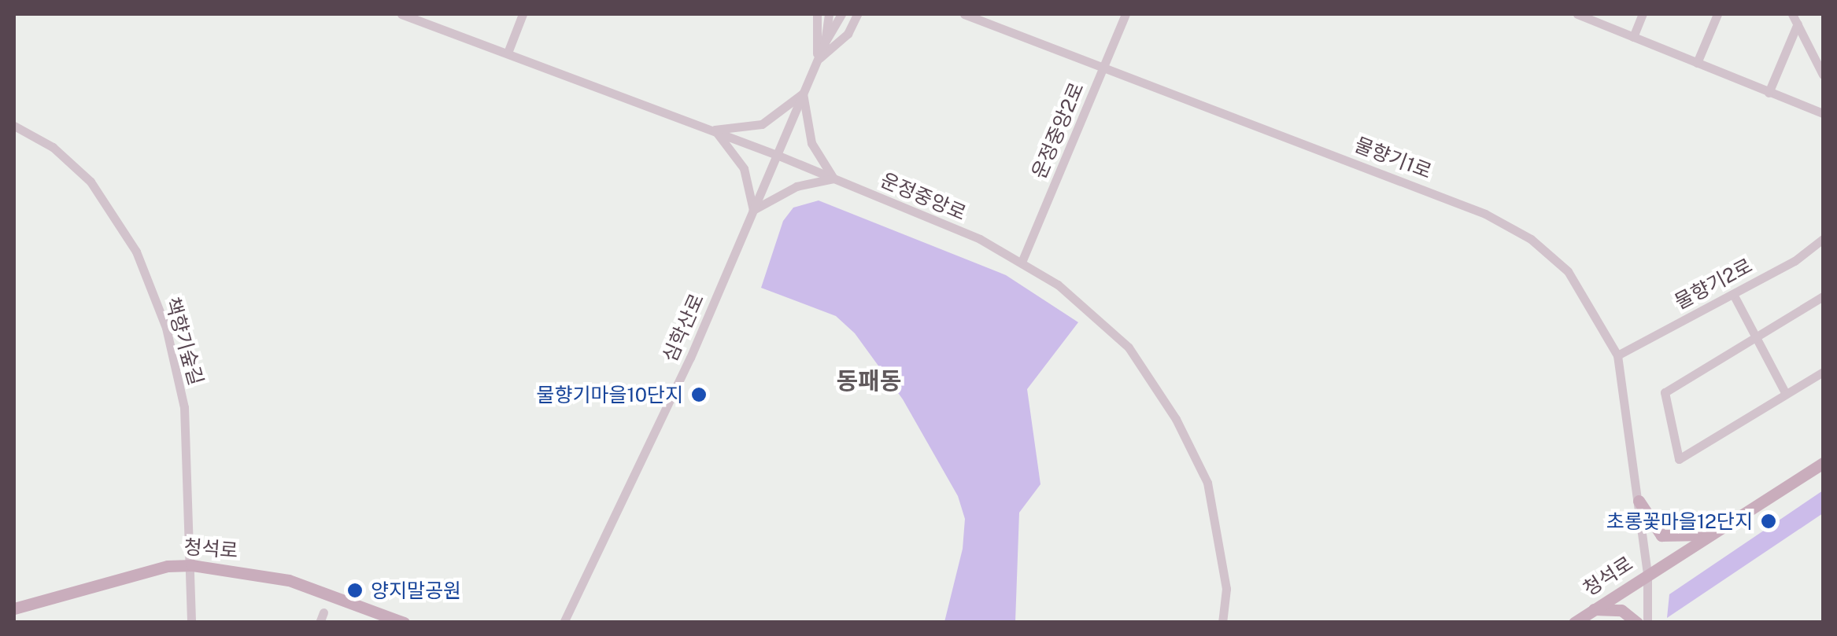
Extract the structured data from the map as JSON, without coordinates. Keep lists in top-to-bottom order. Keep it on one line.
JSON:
{"streets":{"main road":["청석로"],"street":["운정중앙2로","물향기1로","운정중앙로","물향기2로","심학산로","책향기숲길"]},"crossings":[["운정중앙2로","물향기1로"],["운정중앙2로","운정중앙로"],["물향기1로","물향기2로"],["물향기1로","청석로"],["운정중앙로","심학산로"],["책향기숲길","청석로"]],"districts":["동패동"],"places":["물향기마을10단지","초롱꽃마을12단지","양지말공원"]}
